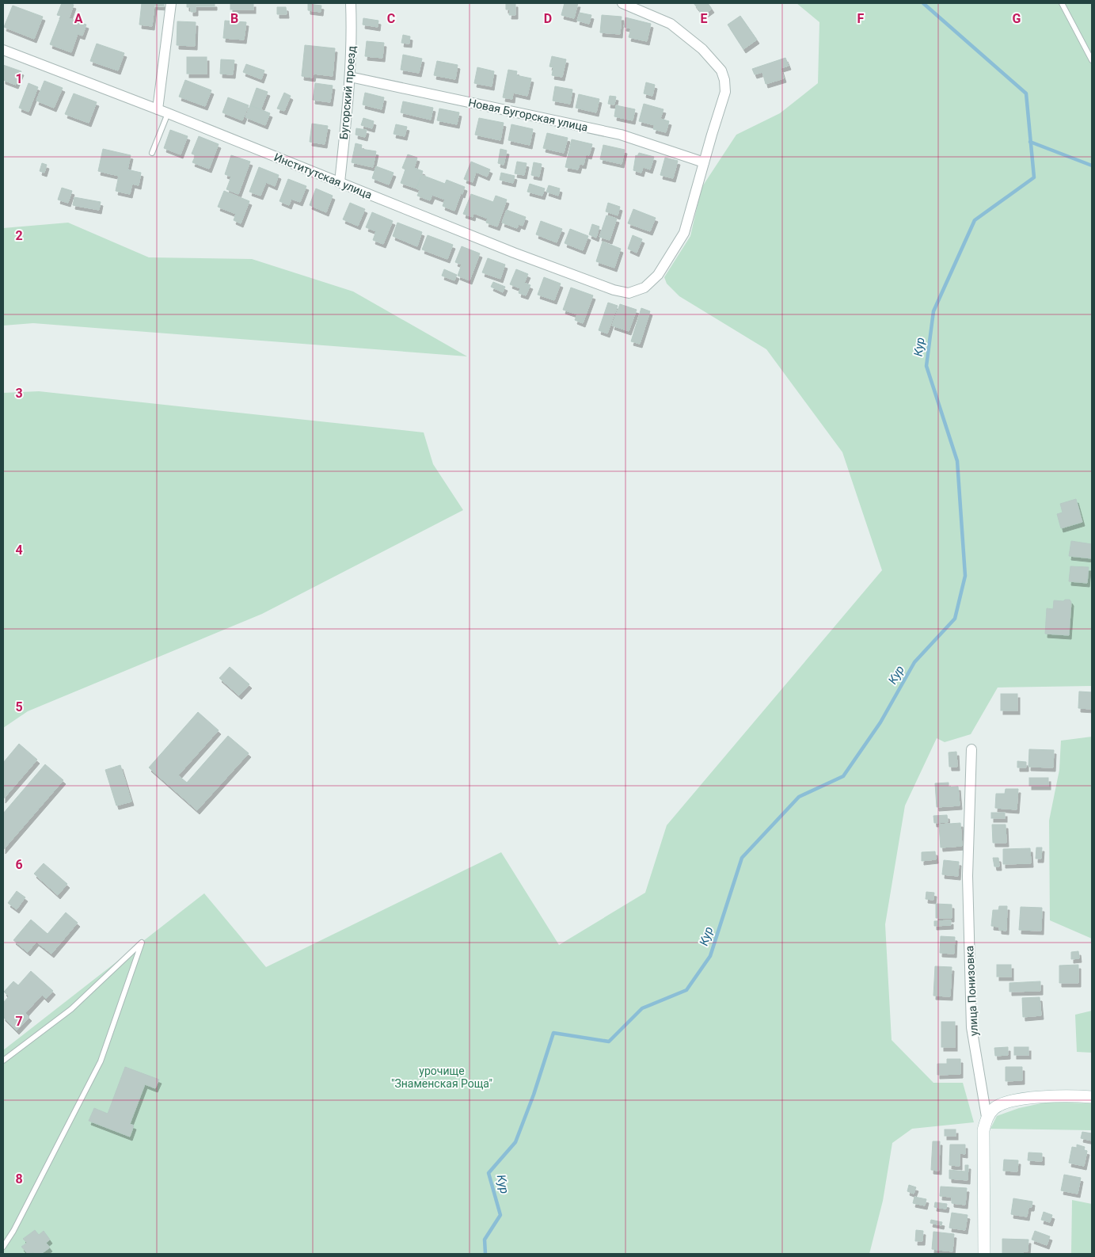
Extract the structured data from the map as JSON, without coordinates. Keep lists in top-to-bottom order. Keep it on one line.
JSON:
{"streets":{"main road":["улица Понизовка"],"street":["Бугорский проезд","Новая Бугорская улица","Институтская улица"]},"crossings":[["Бугорский проезд","Новая Бугорская улица"],["Бугорский проезд","Институтская улица"],["Новая Бугорская улица","Институтская улица"]],"water":["Кур"],"parks":["урочище \"Знаменская Роща\""],"grid":{"columns":["A","B","C","D","E","F","G"],"rows":["1","2","3","4","5","6","7","8"]}}
